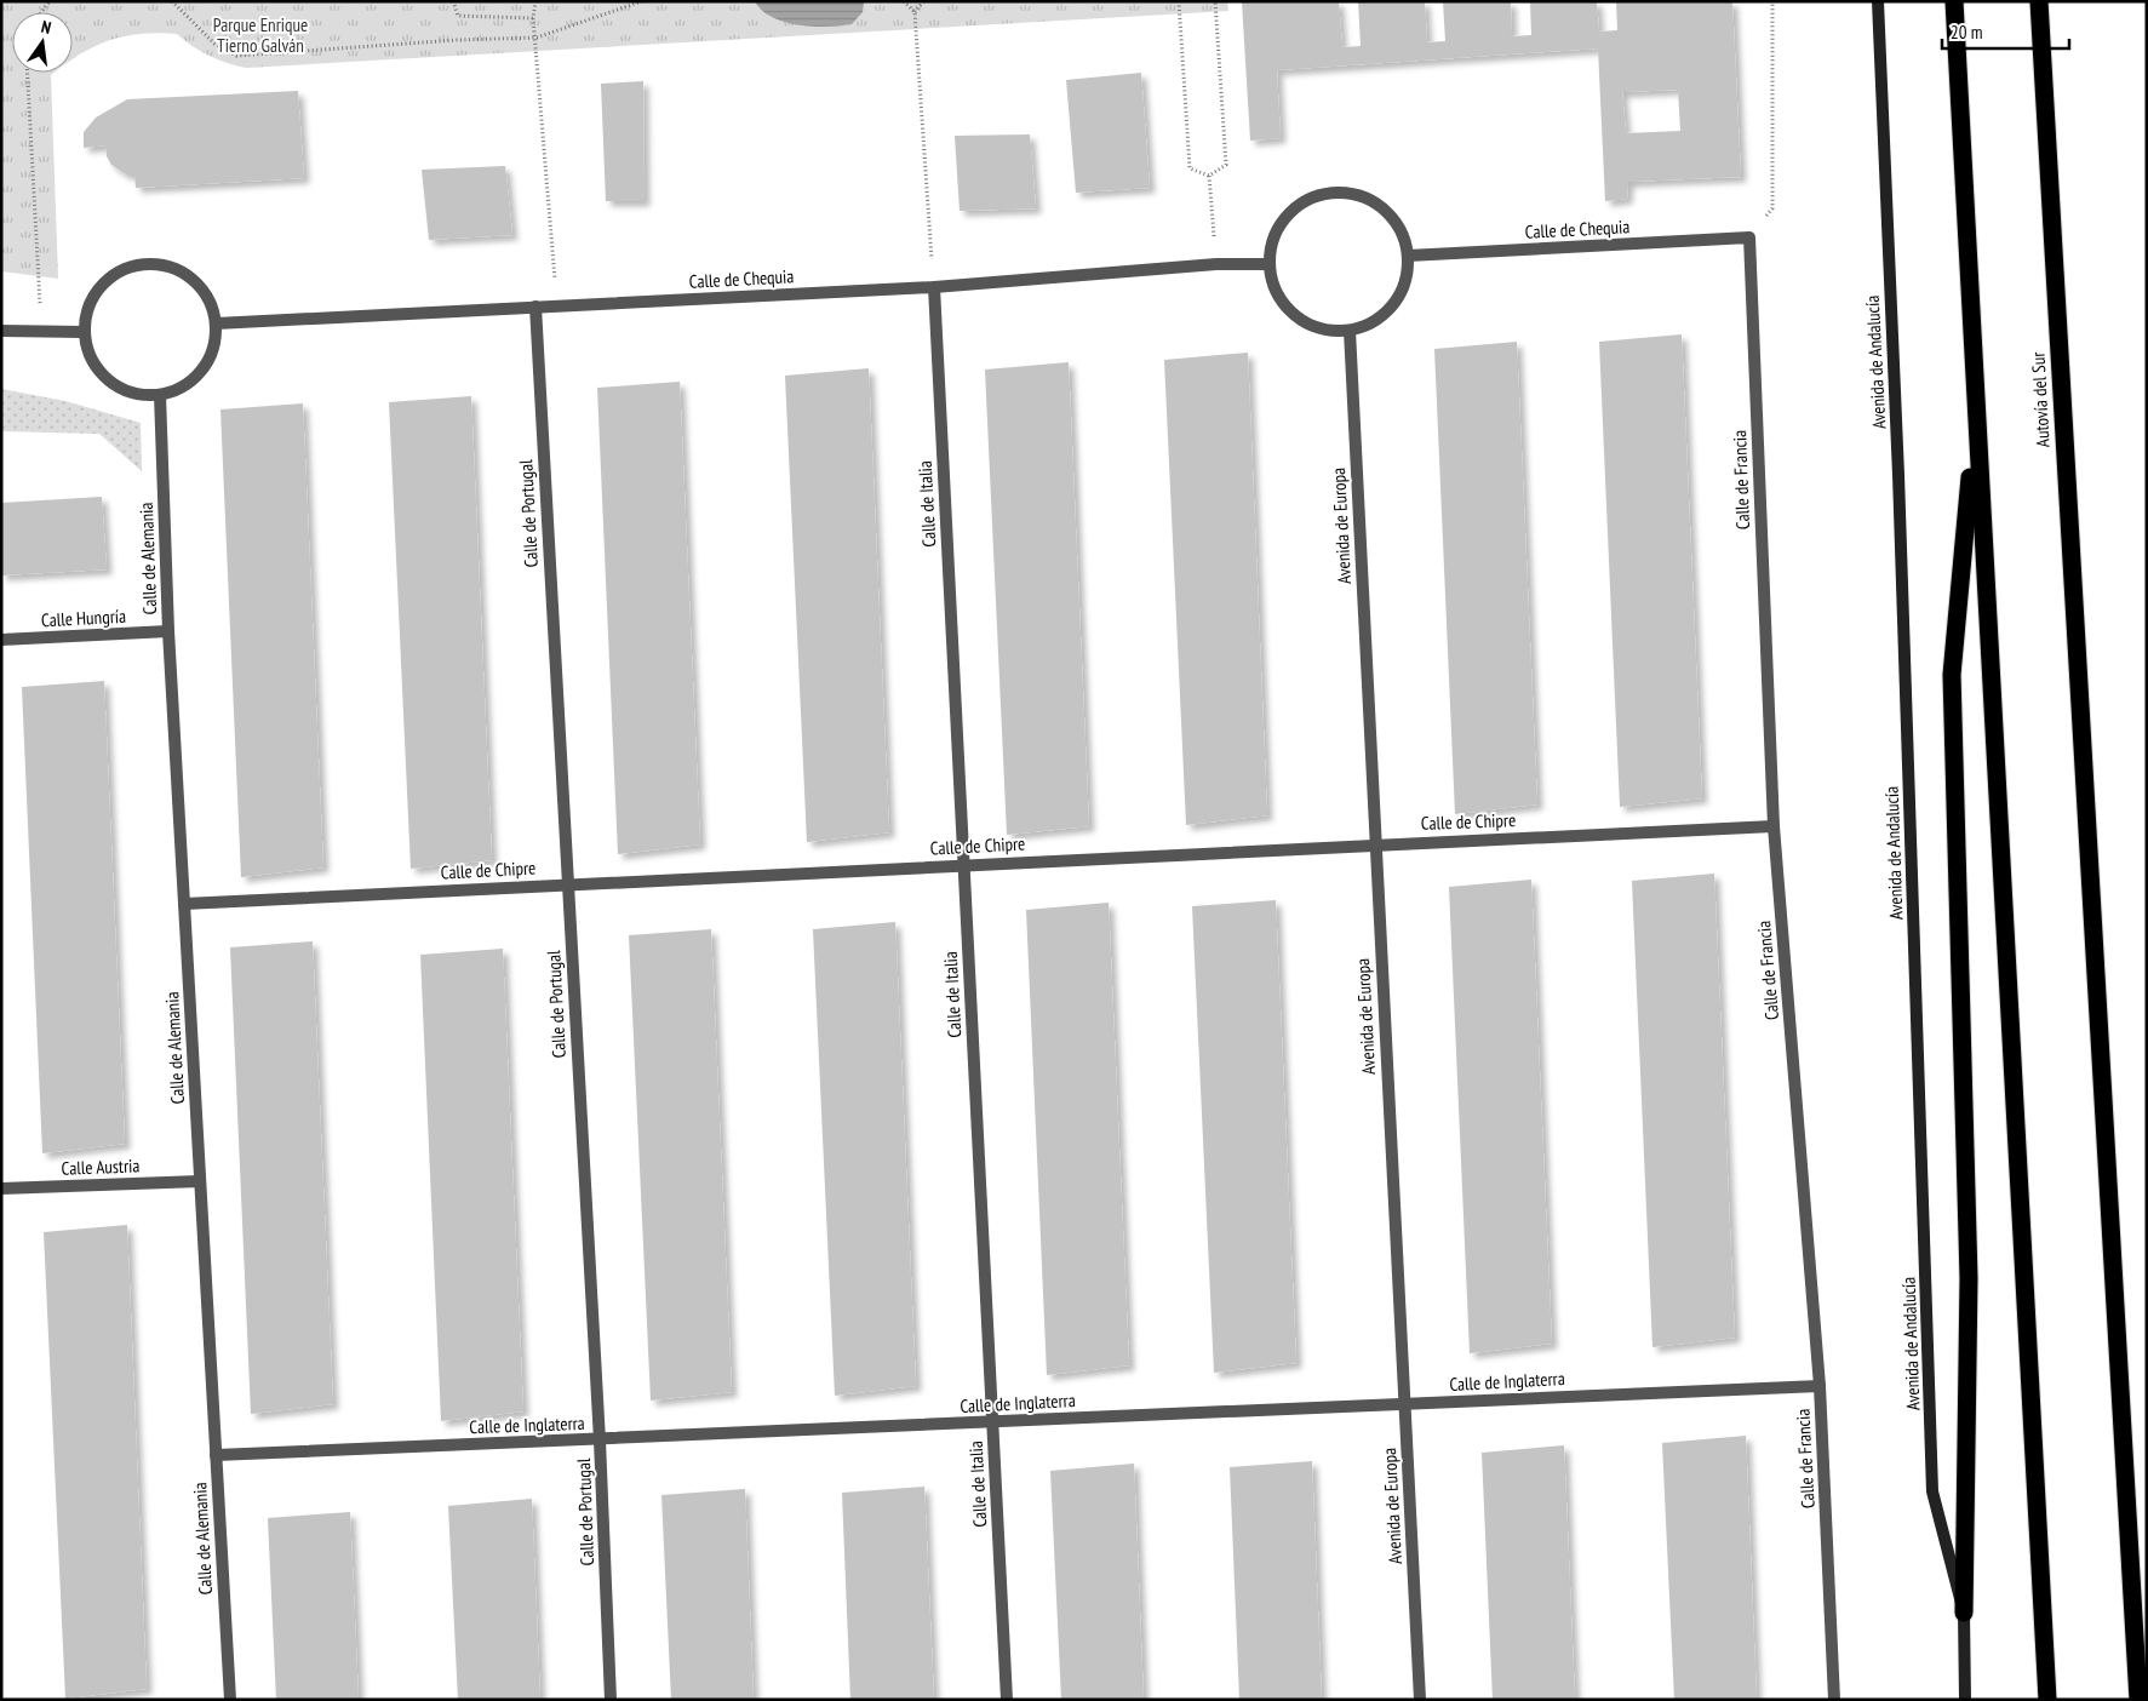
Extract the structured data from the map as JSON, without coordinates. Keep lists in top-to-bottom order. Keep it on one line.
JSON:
{"streets":{"highway":["Autovía del Sur"],"street":["Calle de Chequia","Avenida de Andalucía","Calle de Francia","Calle de Italia","Calle de Portugal","Avenida de Europa","Calle de Alemania","Calle Hungría","Calle de Chipre","Calle Austria","Calle de Inglaterra"]},"crossings":[["Calle de Chequia","Calle de Francia"],["Calle de Chequia","Calle de Italia"],["Calle de Chequia","Calle de Portugal"],["Calle de Chequia","Avenida de Europa"],["Calle de Chequia","Calle de Alemania"],["Calle de Francia","Calle de Chipre"],["Calle de Francia","Calle de Inglaterra"],["Calle de Italia","Calle de Chipre"],["Calle de Italia","Calle de Inglaterra"],["Calle de Portugal","Calle de Chipre"],["Calle de Portugal","Calle de Inglaterra"],["Avenida de Europa","Calle de Chipre"],["Avenida de Europa","Calle de Inglaterra"],["Calle de Alemania","Calle Hungría"],["Calle de Alemania","Calle de Chipre"],["Calle de Alemania","Calle Austria"],["Calle de Alemania","Calle de Inglaterra"]],"parks":["Parque Enrique Tierno Galván"],"scale_bar":"20 m","north":"top"}
